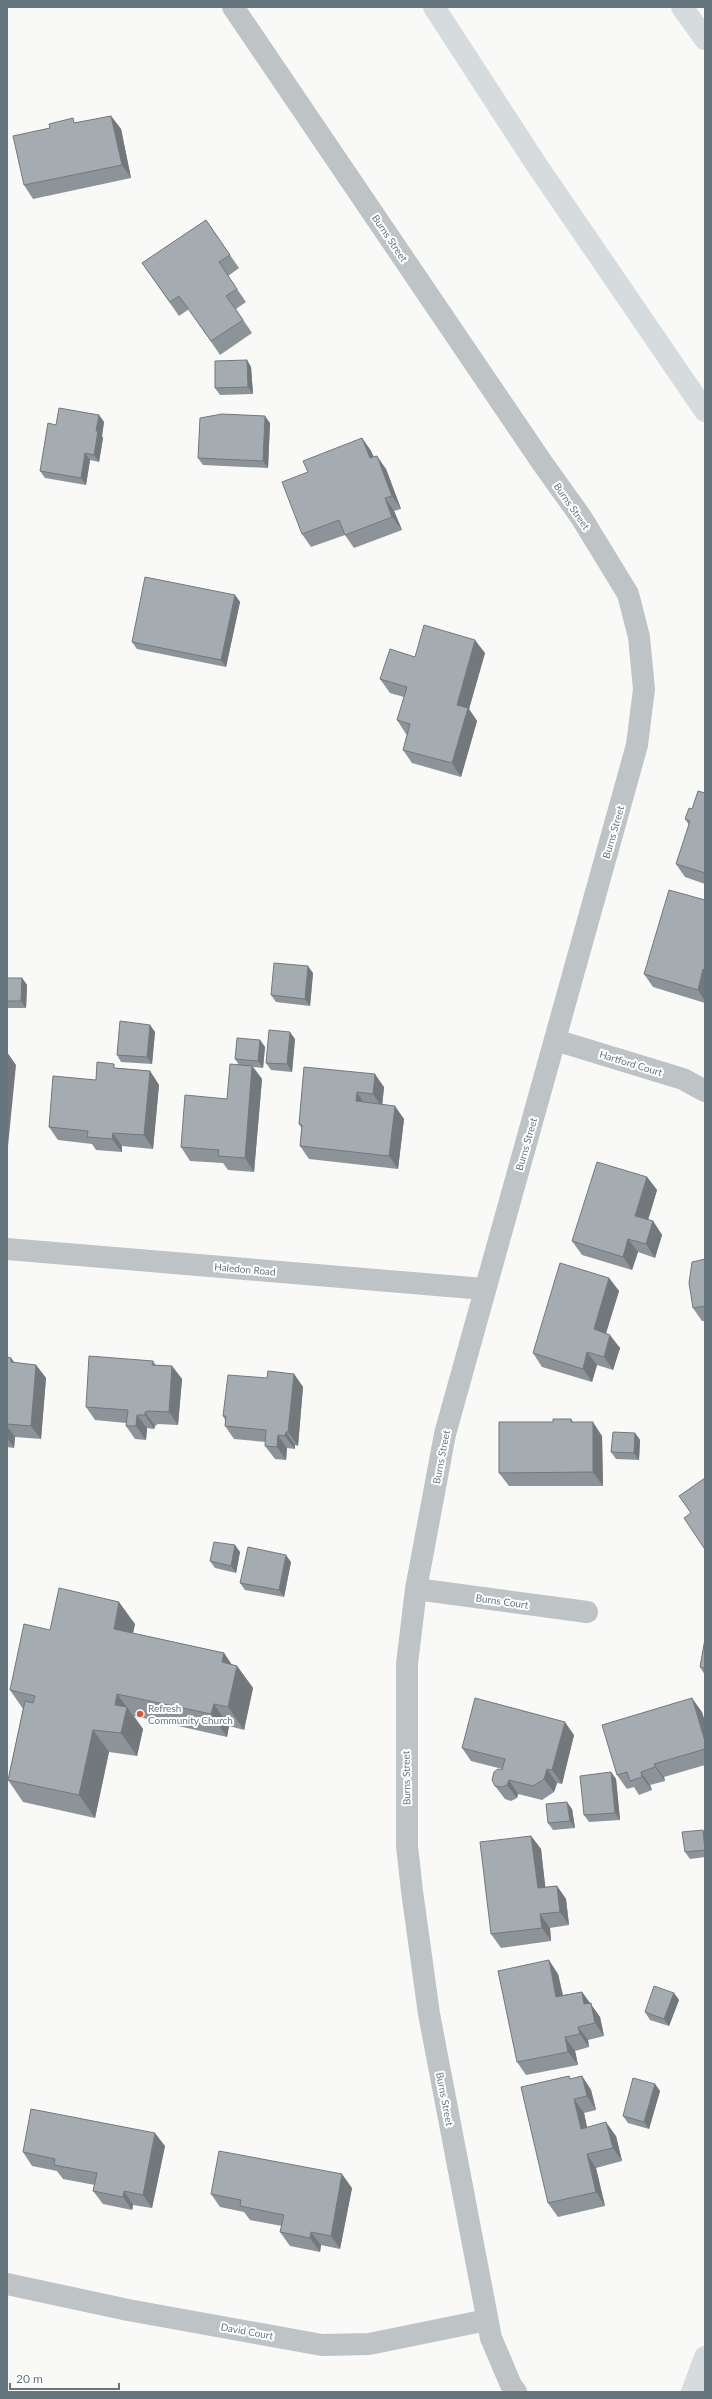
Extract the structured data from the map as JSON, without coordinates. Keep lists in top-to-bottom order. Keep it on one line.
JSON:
{"streets":{"street":["Burns Street","Hartford Court","Haledon Road","Burns Court","David Court"]},"crossings":[["Burns Street","Hartford Court"],["Burns Street","Haledon Road"],["Burns Street","Burns Court"],["Burns Street","David Court"]],"places":["Refresh Community Church"],"scale_bar":"20 m"}
